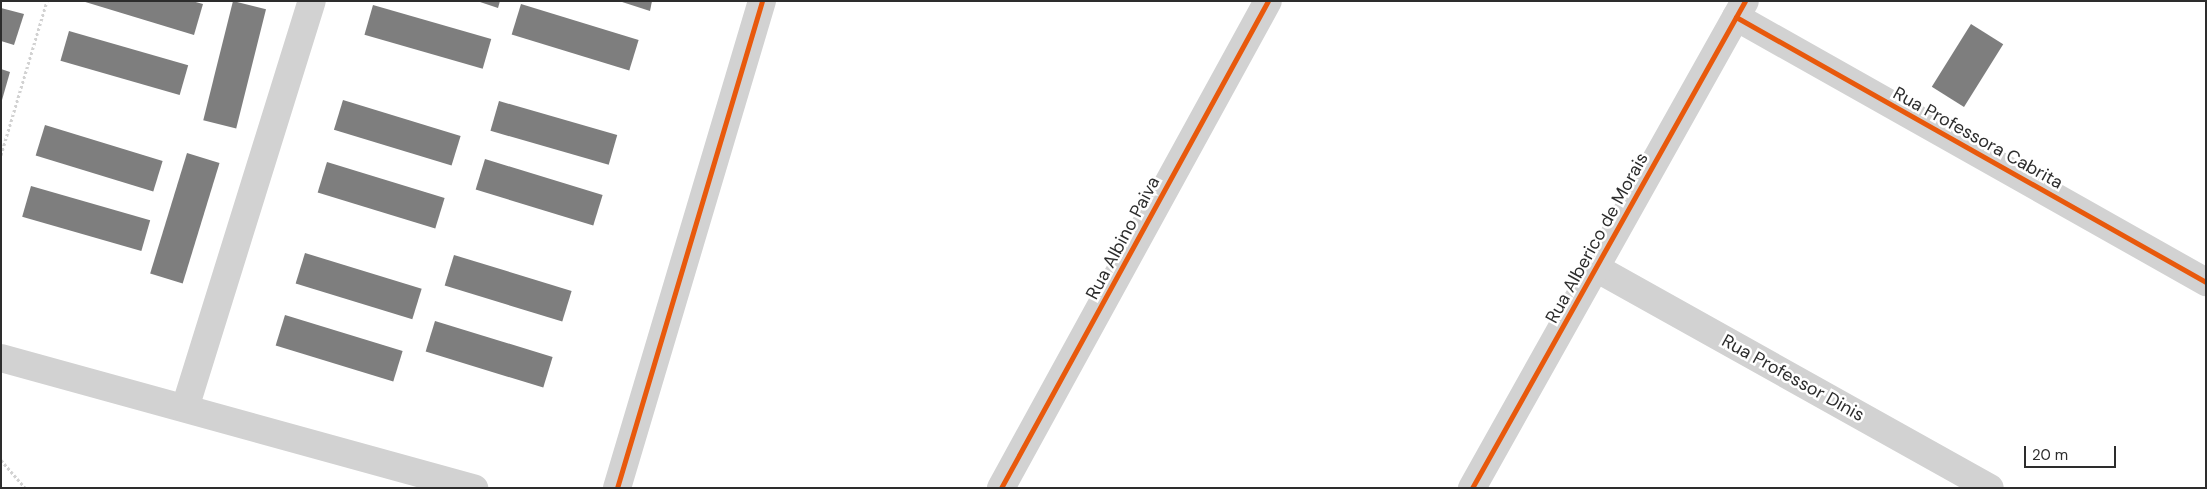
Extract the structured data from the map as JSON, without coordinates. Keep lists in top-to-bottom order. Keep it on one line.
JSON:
{"streets":{"street":["Rua Professora Cabrita","Rua Albino Paiva","Rua Alberico de Morais","Rua Professor Dinis"]},"crossings":[["Rua Professora Cabrita","Rua Alberico de Morais"],["Rua Alberico de Morais","Rua Professor Dinis"]],"scale_bar":"20 m"}
